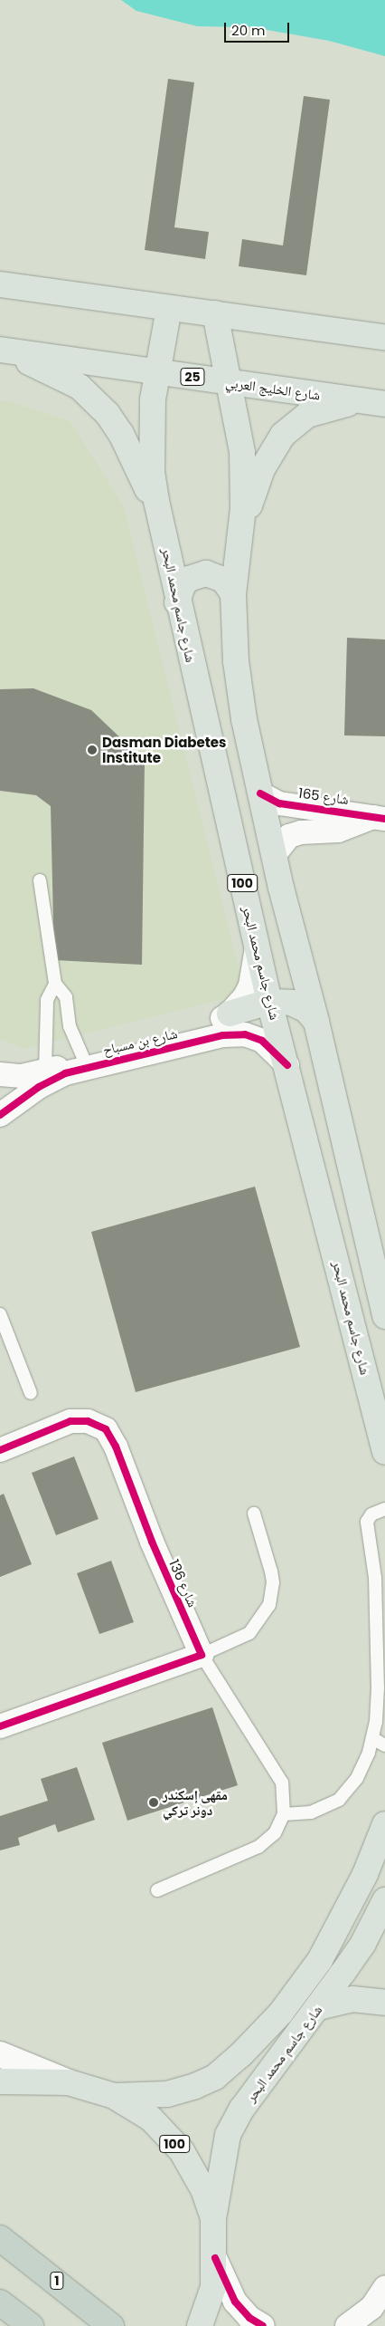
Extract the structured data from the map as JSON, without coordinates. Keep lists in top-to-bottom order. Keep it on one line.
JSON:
{"streets":{"highway":["1"],"main road":["25","شارع الخليج العربي","شارع جاسم محمد البحر","100"],"street":["شارع 165","شارع بن مسباح","شارع 136"]},"crossings":[["شارع الخليج العربي","شارع جاسم محمد البحر"],["شارع الخليج العربي","100"],["شارع جاسم محمد البحر","100"],["شارع جاسم محمد البحر","شارع بن مسباح"],["شارع 165","100"]],"places":["Dasman Diabetes Institute","مقهى إسكندر دونر تركي"],"scale_bar":"20 m"}
